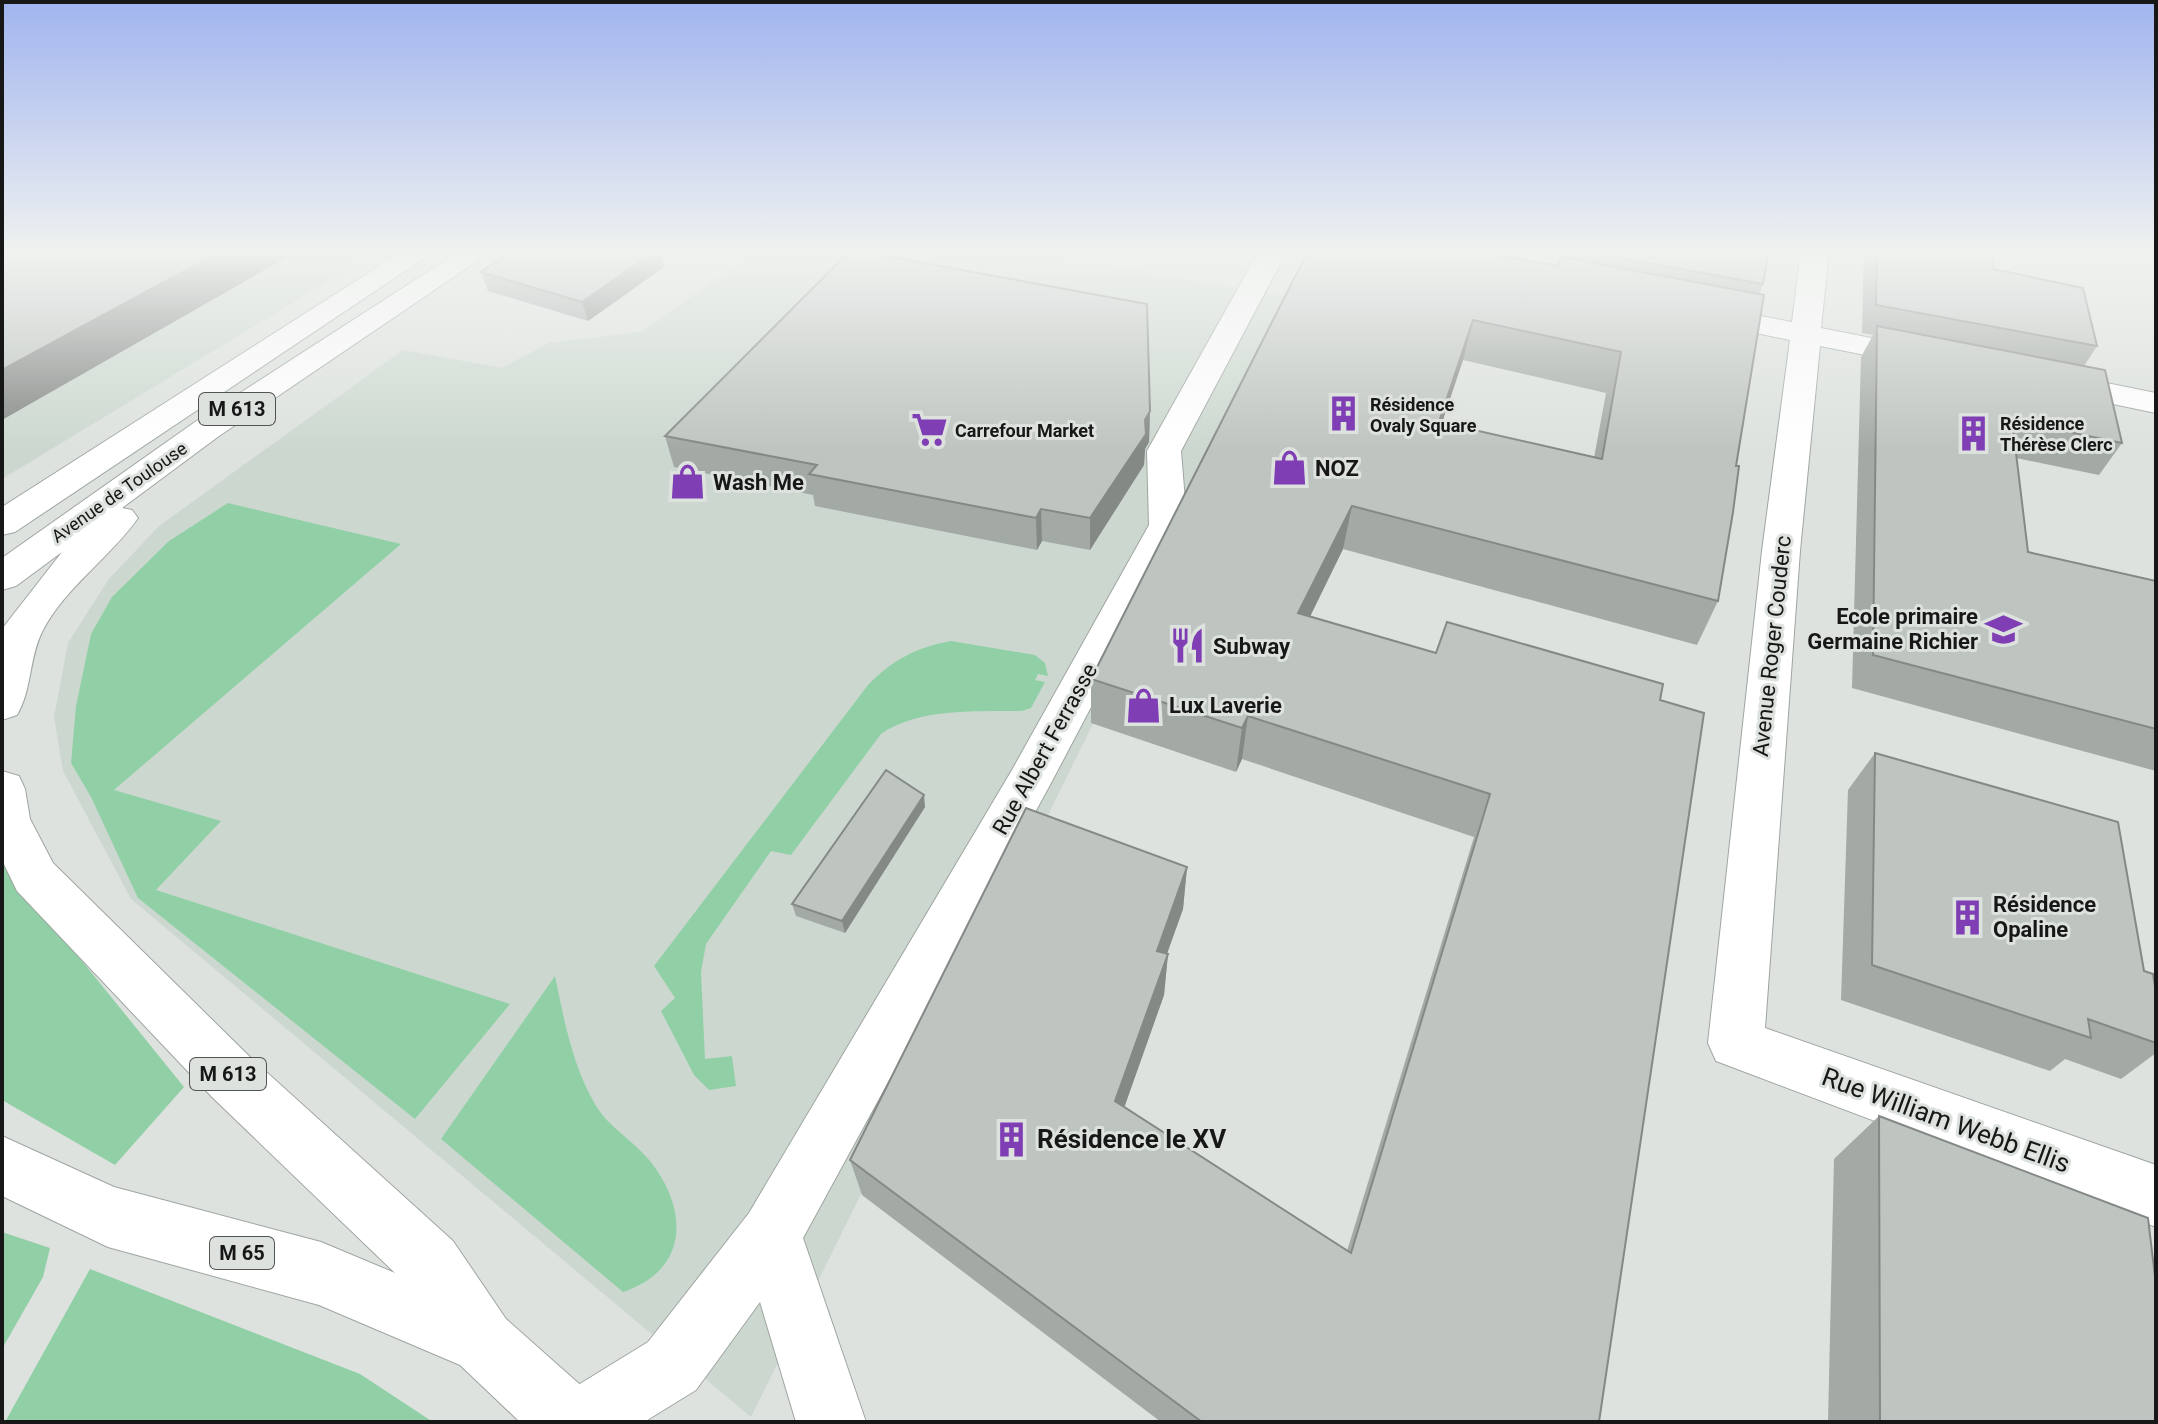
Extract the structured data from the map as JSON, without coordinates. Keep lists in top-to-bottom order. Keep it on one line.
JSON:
{"streets":{"street":["M 613","Avenue de Toulouse","Avenue Roger Couderc","Rue Albert Ferrasse","Rue William Webb Ellis","M 65"]},"crossings":[["M 613","Avenue de Toulouse"],["M 613","M 65"],["Avenue Roger Couderc","Rue William Webb Ellis"]],"places":{"building":["Résidence Ovaly Square","Résidence Thérèse Clerc","Résidence Opaline","Résidence le XV"],"supermarket":["Carrefour Market"],"shop":["NOZ","Wash Me","Lux Laverie"],"school or university":["Ecole primaire Germaine Richier"],"restaurant":["Subway"]}}
